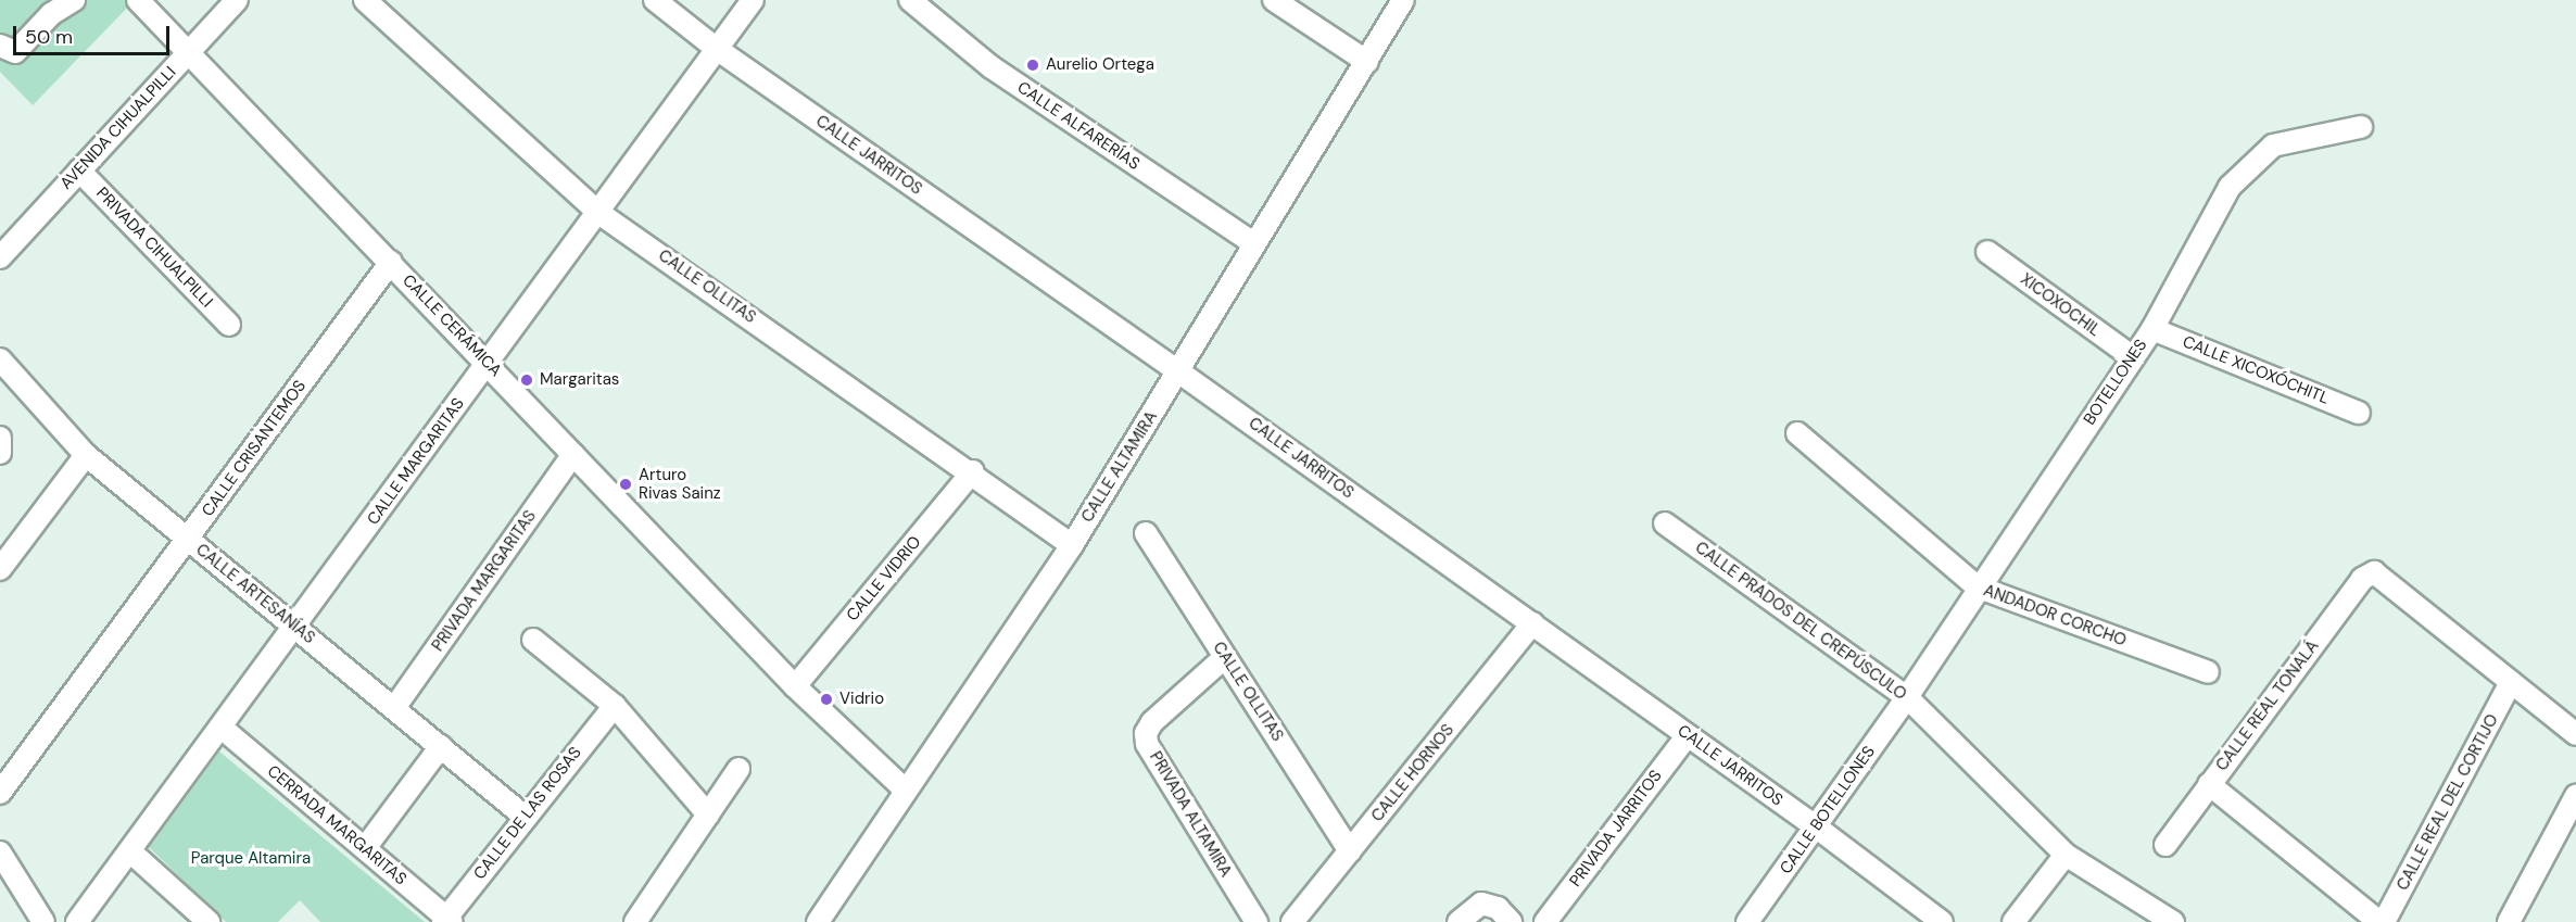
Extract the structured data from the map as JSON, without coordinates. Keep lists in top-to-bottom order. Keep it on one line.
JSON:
{"streets":{"street":["CALLE ALFARERÍAS","AVENIDA CIHUALPILLI","CALLE JARRITOS","PRIVADA CIHUALPILLI","CALLE OLLITAS","XICOXOCHIL","CALLE CERÁMICA","CALLE XICOXÓCHITL","BOTELLONES","CALLE CRISANTEMOS","CALLE MARGARITAS","CALLE ALTAMIRA","CALLE VIDRIO","PRIVADA MARGARITAS","CALLE ARTESANÍAS","ANDADOR CORCHO","CALLE PRADOS DEL CREPÚSCULO","CALLE REAL TONALÁ","CALLE HORNOS","CALLE REAL DEL CORTIJO","CALLE BOTELLONES","CALLE DE LAS ROSAS","PRIVADA ALTAMIRA","CERRADA MARGARITAS","PRIVADA JARRITOS"]},"crossings":[["CALLE ALFARERÍAS","CALLE ALTAMIRA"],["AVENIDA CIHUALPILLI","PRIVADA CIHUALPILLI"],["AVENIDA CIHUALPILLI","CALLE CERÁMICA"],["CALLE JARRITOS","CALLE MARGARITAS"],["CALLE JARRITOS","CALLE ALTAMIRA"],["CALLE JARRITOS","CALLE HORNOS"],["CALLE JARRITOS","CALLE BOTELLONES"],["CALLE JARRITOS","PRIVADA JARRITOS"],["CALLE OLLITAS","CALLE MARGARITAS"],["CALLE OLLITAS","CALLE ALTAMIRA"],["CALLE OLLITAS","CALLE VIDRIO"],["CALLE OLLITAS","CALLE HORNOS"],["CALLE OLLITAS","PRIVADA ALTAMIRA"],["XICOXOCHIL","BOTELLONES"],["CALLE CERÁMICA","CALLE CRISANTEMOS"],["CALLE CERÁMICA","CALLE MARGARITAS"],["CALLE CERÁMICA","CALLE ALTAMIRA"],["CALLE CERÁMICA","CALLE VIDRIO"],["CALLE CERÁMICA","PRIVADA MARGARITAS"],["CALLE XICOXÓCHITL","BOTELLONES"],["BOTELLONES","ANDADOR CORCHO"],["BOTELLONES","CALLE PRADOS DEL CREPÚSCULO"],["BOTELLONES","CALLE BOTELLONES"],["CALLE CRISANTEMOS","CALLE ARTESANÍAS"],["CALLE MARGARITAS","CALLE ARTESANÍAS"],["CALLE MARGARITAS","CERRADA MARGARITAS"],["PRIVADA MARGARITAS","CALLE ARTESANÍAS"],["CALLE ARTESANÍAS","CALLE DE LAS ROSAS"],["CALLE PRADOS DEL CREPÚSCULO","CALLE BOTELLONES"],["CALLE REAL TONALÁ","CALLE REAL DEL CORTIJO"],["CALLE DE LAS ROSAS","CERRADA MARGARITAS"]],"parks":["Parque Altamira"],"places":["Aurelio Ortega","Margaritas","Arturo Rivas Sainz","Vidrio"],"scale_bar":"50 m"}
